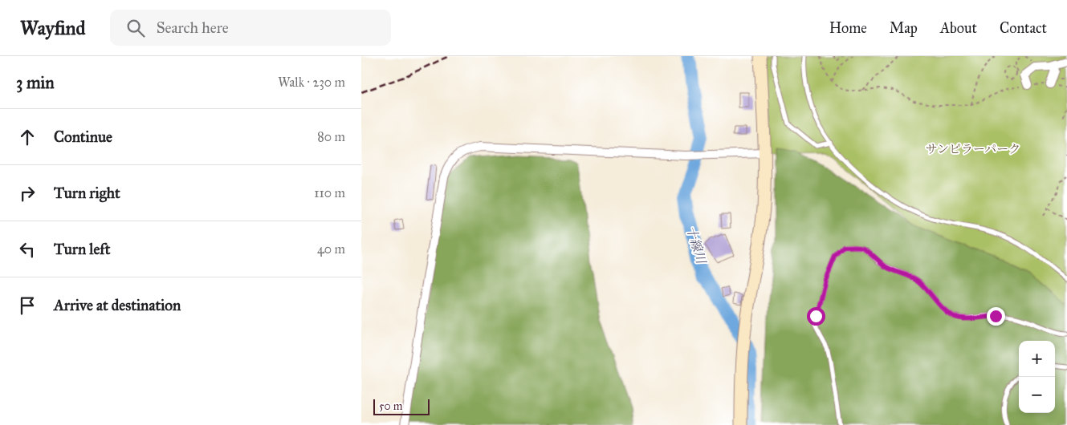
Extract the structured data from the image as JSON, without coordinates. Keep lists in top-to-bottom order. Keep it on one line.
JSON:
{"water":["十線川"],"parks":["サンピラーパーク"],"scale_bar":"50 m","page":{"header":"Wayfind","search":"Search here","nav":["Home","Map","About","Contact"],"heading":["3 min","Walk · 230 m"],"list":[["Continue","80 m"],["Turn right","110 m"],["Turn left","40 m"],"Arrive at destination"],"map_buttons":["+","−"],"scale":"50 m"}}
